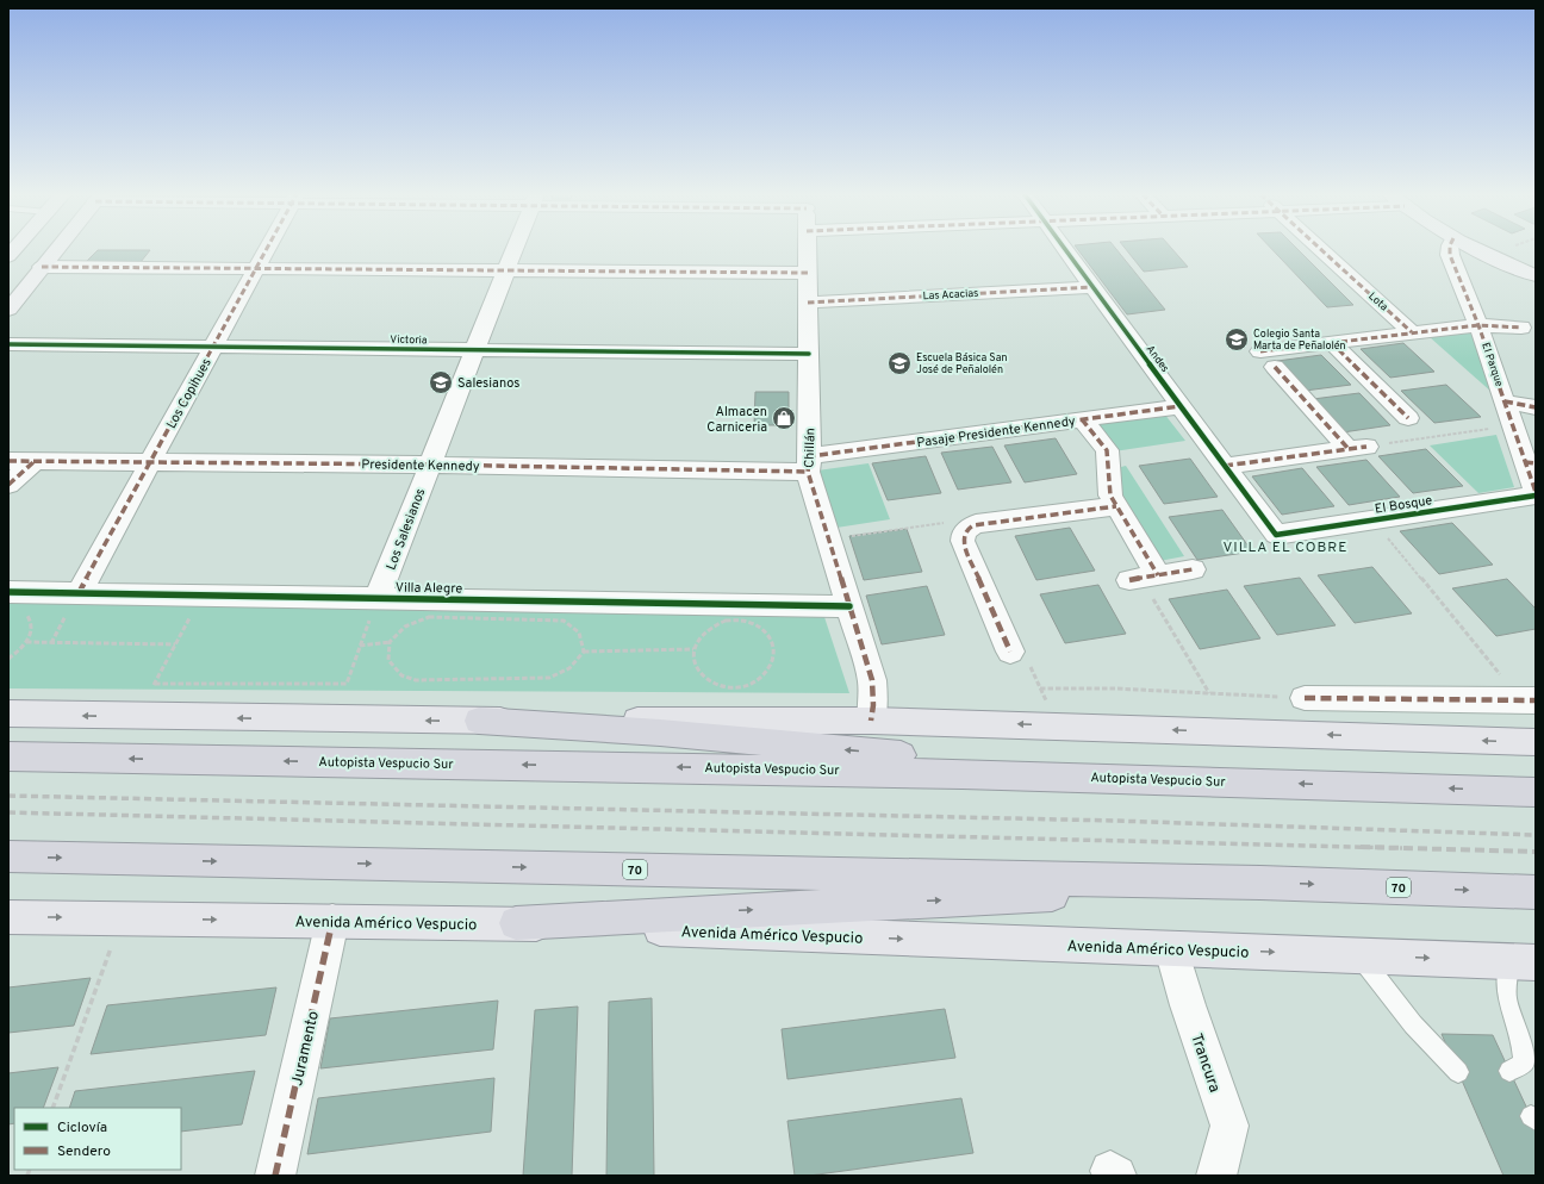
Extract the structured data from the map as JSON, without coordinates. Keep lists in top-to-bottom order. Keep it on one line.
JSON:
{"streets":{"highway":["Autopista Vespucio Sur","70"],"main road":["Avenida Américo Vespucio"],"street":["Las Acacias","Lota","Victoria","Andes","El Parque","Los Copihues","Pasaje Presidente Kennedy","Chillán","Presidente Kennedy","El Bosque","Los Salesianos","Villa Alegre","Juramento","Trancura"]},"crossings":[["Las Acacias","Andes"],["Las Acacias","Chillán"],["Victoria","Los Copihues"],["Victoria","Chillán"],["Victoria","Los Salesianos"],["Andes","Pasaje Presidente Kennedy"],["Andes","El Bosque"],["El Parque","El Bosque"],["Los Copihues","Presidente Kennedy"],["Los Copihues","Villa Alegre"],["Pasaje Presidente Kennedy","Chillán"],["Pasaje Presidente Kennedy","Presidente Kennedy"],["Chillán","Presidente Kennedy"],["Chillán","Villa Alegre"],["Presidente Kennedy","Los Salesianos"],["Los Salesianos","Villa Alegre"],["Avenida Américo Vespucio","Juramento"],["Avenida Américo Vespucio","Trancura"]],"districts":["VILLA EL COBRE"],"places":{"school or university":["Colegio Santa Marta de Peñalolén","Escuela Básica San José de Peñalolén","Salesianos"],"shop":["Almacen Carniceria"]},"legend":["Ciclovía","Sendero"]}
